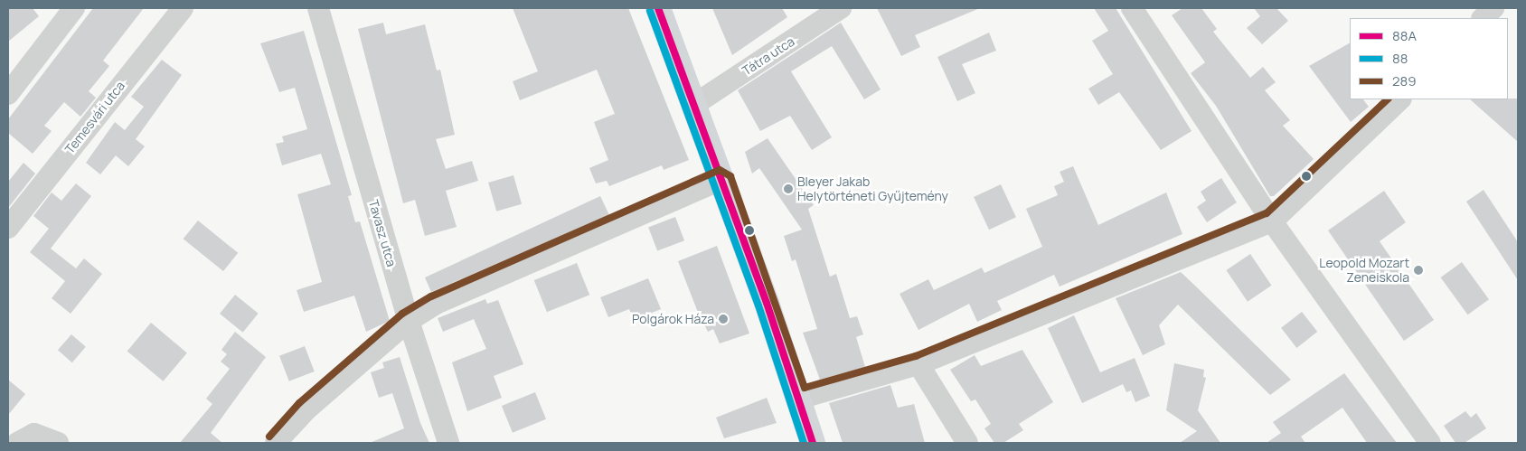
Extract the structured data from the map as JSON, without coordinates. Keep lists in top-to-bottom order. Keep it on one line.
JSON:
{"streets":{"street":["Tátra utca","Temesvári utca","Tavasz utca"]},"places":["Bleyer Jakab Helytörténeti Gyűjtemény","Leopold Mozart Zeneiskola","Polgárok Háza"],"lines":["transit line 88A","transit line 88","transit line 289"],"legend":["88A","88","289"]}
